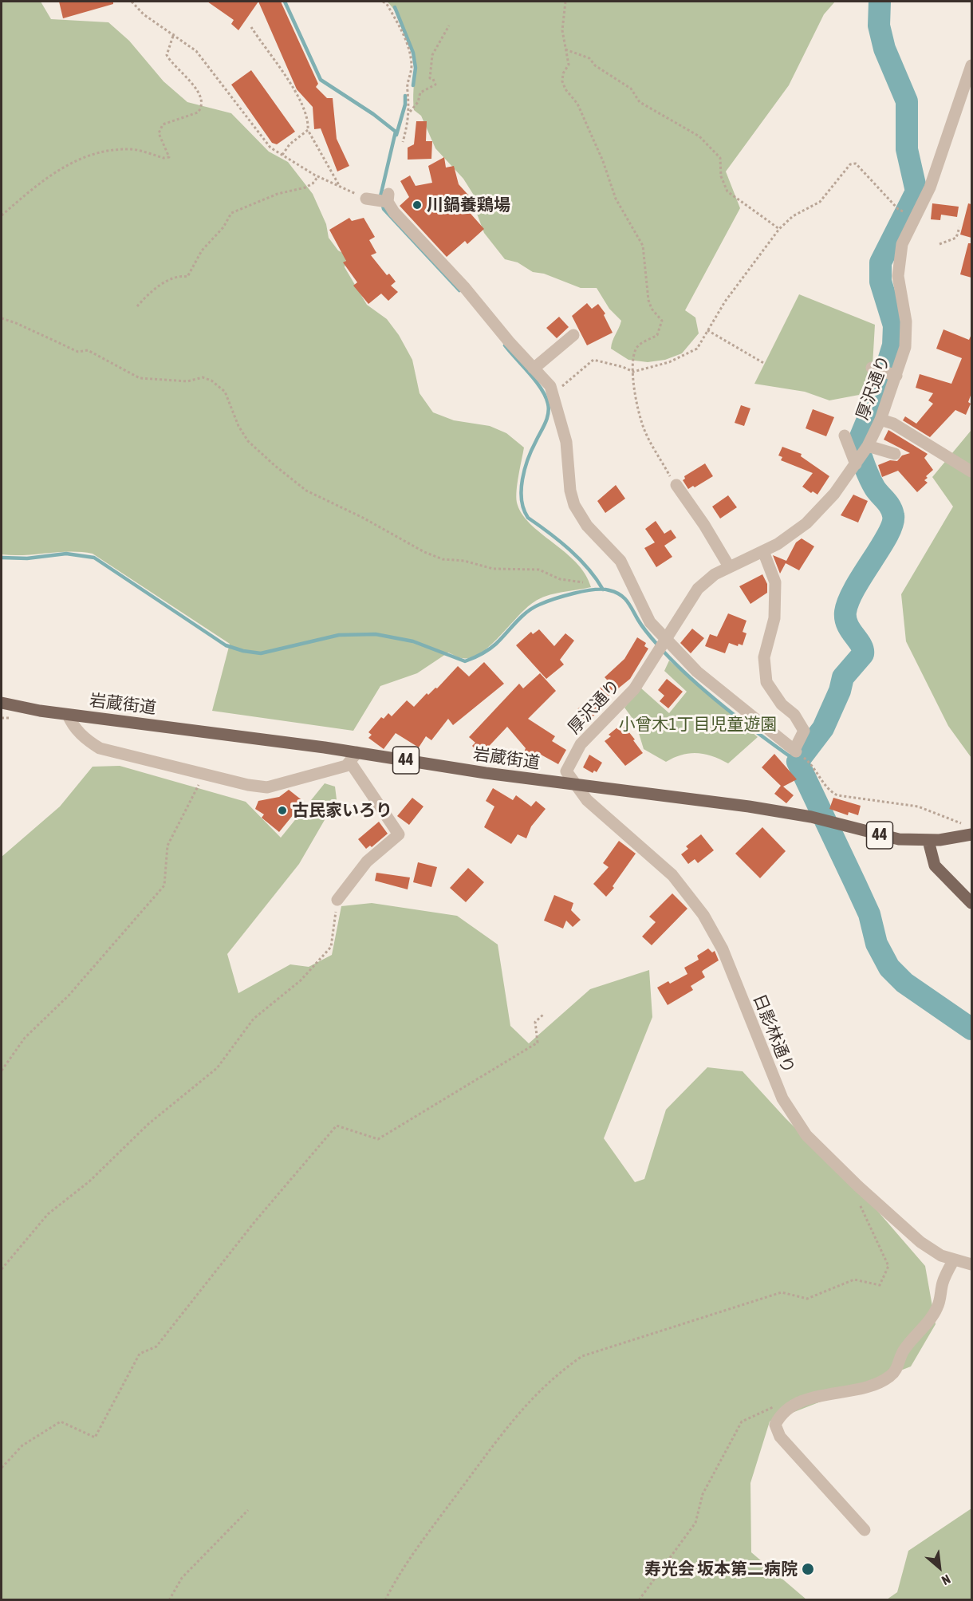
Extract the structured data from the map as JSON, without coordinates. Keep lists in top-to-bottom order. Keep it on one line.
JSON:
{"streets":{"main road":["岩蔵街道","44"],"street":["厚沢通り","日影林通り"]},"crossings":[["厚沢通り","岩蔵街道"],["厚沢通り","日影林通り"],["岩蔵街道","44"],["岩蔵街道","日影林通り"]],"parks":["小曾木1丁目児童遊園"],"places":["川鍋養鶏場","古民家いろり","寿光会 坂本第二病院"],"north":"bottom right"}
